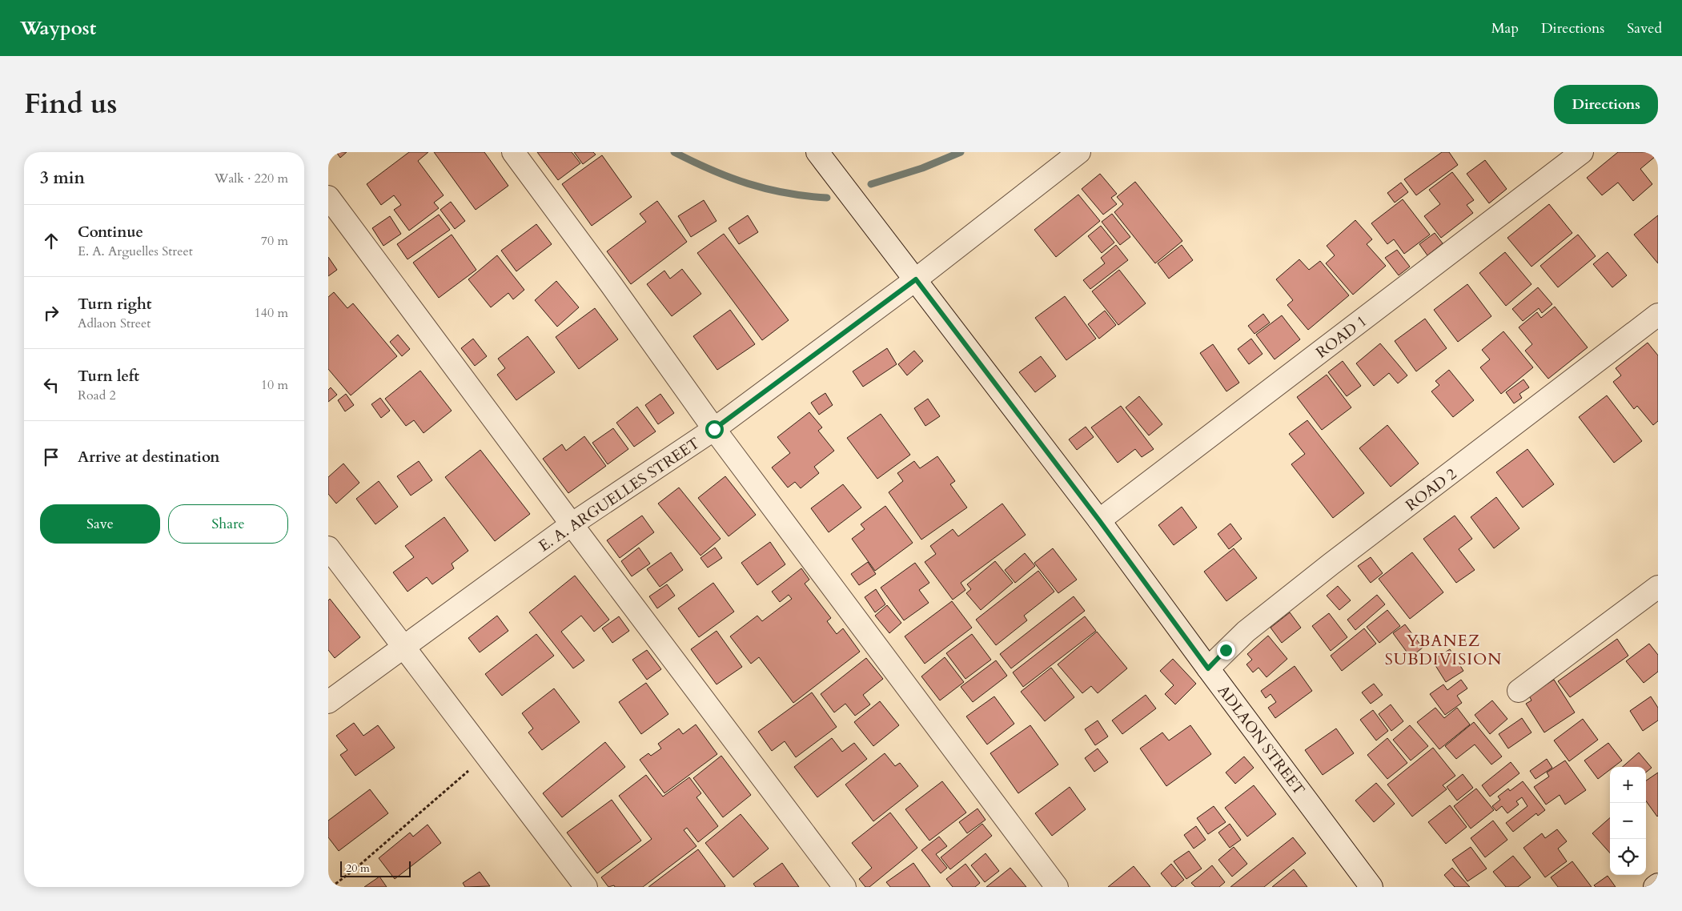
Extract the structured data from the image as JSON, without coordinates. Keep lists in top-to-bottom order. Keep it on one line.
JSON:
{"streets":{"street":["ROAD 1","ROAD 2","E. A. ARGUELLES STREET","ADLAON STREET"]},"crossings":[["ROAD 1","ADLAON STREET"],["ROAD 2","ADLAON STREET"],["E. A. ARGUELLES STREET","ADLAON STREET"]],"districts":["YBANEZ SUBDIVISION"],"scale_bar":"20 m","page":{"header":"Waypost","nav":["Map","Directions","Saved"],"title":"Find us","buttons":["Directions",["Save","Share"]],"heading":["3 min","Walk · 220 m"],"list":[["Continue","E. A. Arguelles Street","70 m"],["Turn right","Adlaon Street","140 m"],["Turn left","Road 2","10 m"],"Arrive at destination"],"map_buttons":["+","−"],"scale":"20 m"}}
